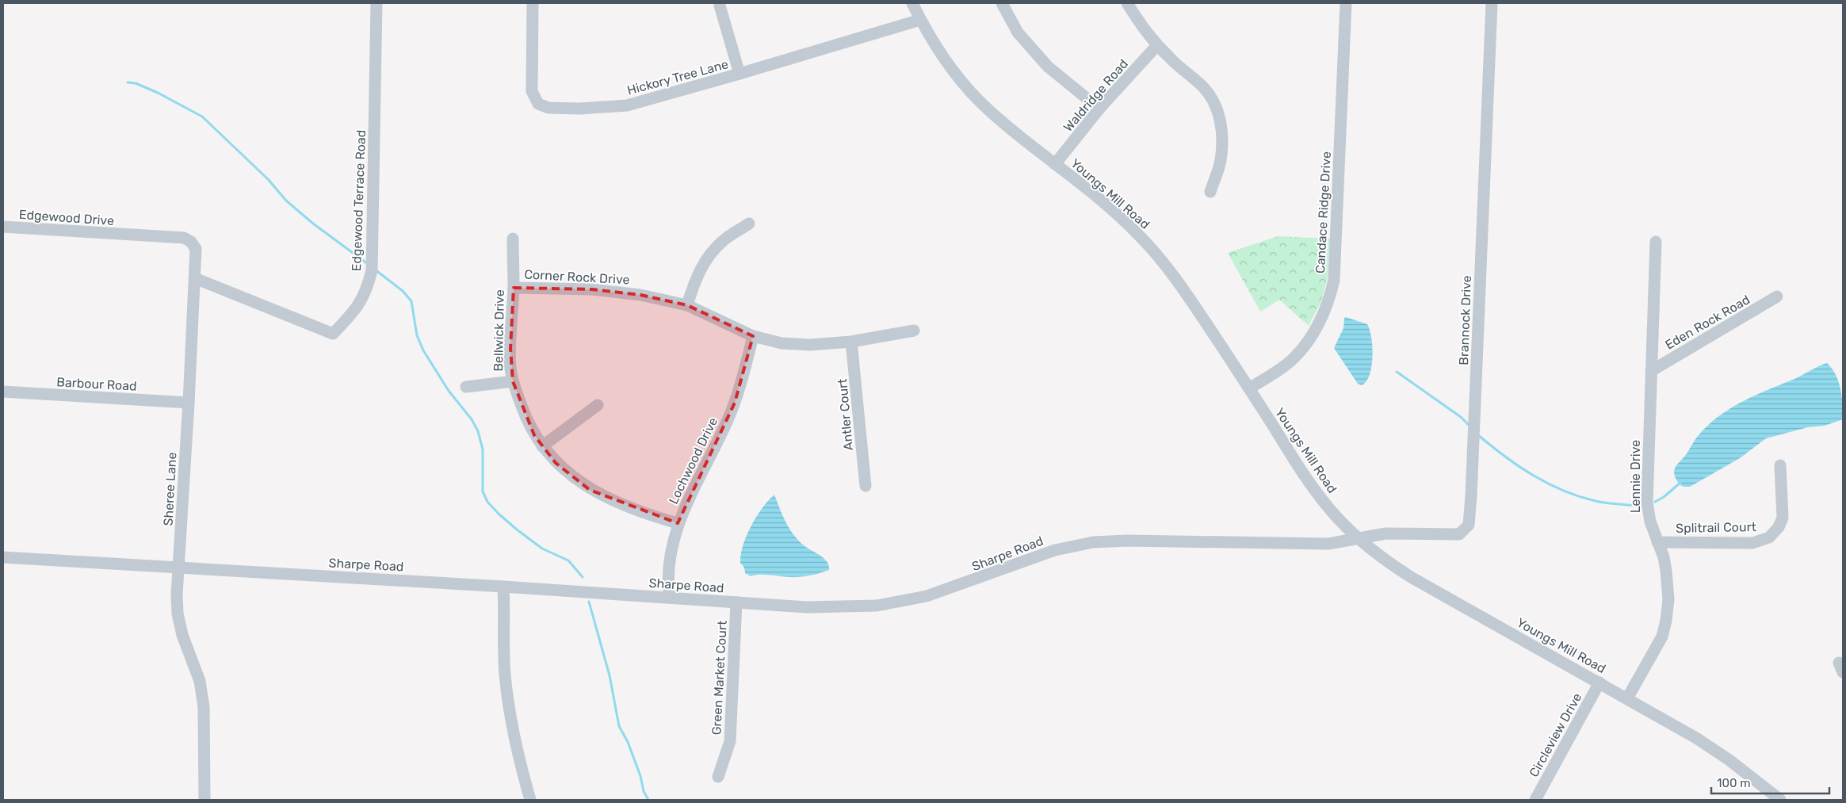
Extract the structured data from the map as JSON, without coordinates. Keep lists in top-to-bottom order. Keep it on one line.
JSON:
{"streets":{"street":["Hickory Tree Lane","Waldridge Road","Youngs Mill Road","Edgewood Terrace Road","Candace Ridge Drive","Edgewood Drive","Corner Rock Drive","Brannock Drive","Eden Rock Road","Bellwick Drive","Barbour Road","Antler Court","Lochwood Drive","Lennie Drive","Sheree Lane","Splitrail Court","Sharpe Road","Green Market Court","Circleview Drive"]},"crossings":[["Hickory Tree Lane","Youngs Mill Road"],["Waldridge Road","Youngs Mill Road"],["Youngs Mill Road","Candace Ridge Drive"],["Youngs Mill Road","Brannock Drive"],["Youngs Mill Road","Lennie Drive"],["Youngs Mill Road","Sharpe Road"],["Youngs Mill Road","Circleview Drive"],["Edgewood Terrace Road","Sheree Lane"],["Edgewood Drive","Sheree Lane"],["Corner Rock Drive","Bellwick Drive"],["Corner Rock Drive","Antler Court"],["Corner Rock Drive","Lochwood Drive"],["Brannock Drive","Sharpe Road"],["Eden Rock Road","Lennie Drive"],["Bellwick Drive","Lochwood Drive"],["Barbour Road","Sheree Lane"],["Lochwood Drive","Sharpe Road"],["Lennie Drive","Splitrail Court"],["Sheree Lane","Sharpe Road"],["Sharpe Road","Green Market Court"]],"scale_bar":"100 m"}
